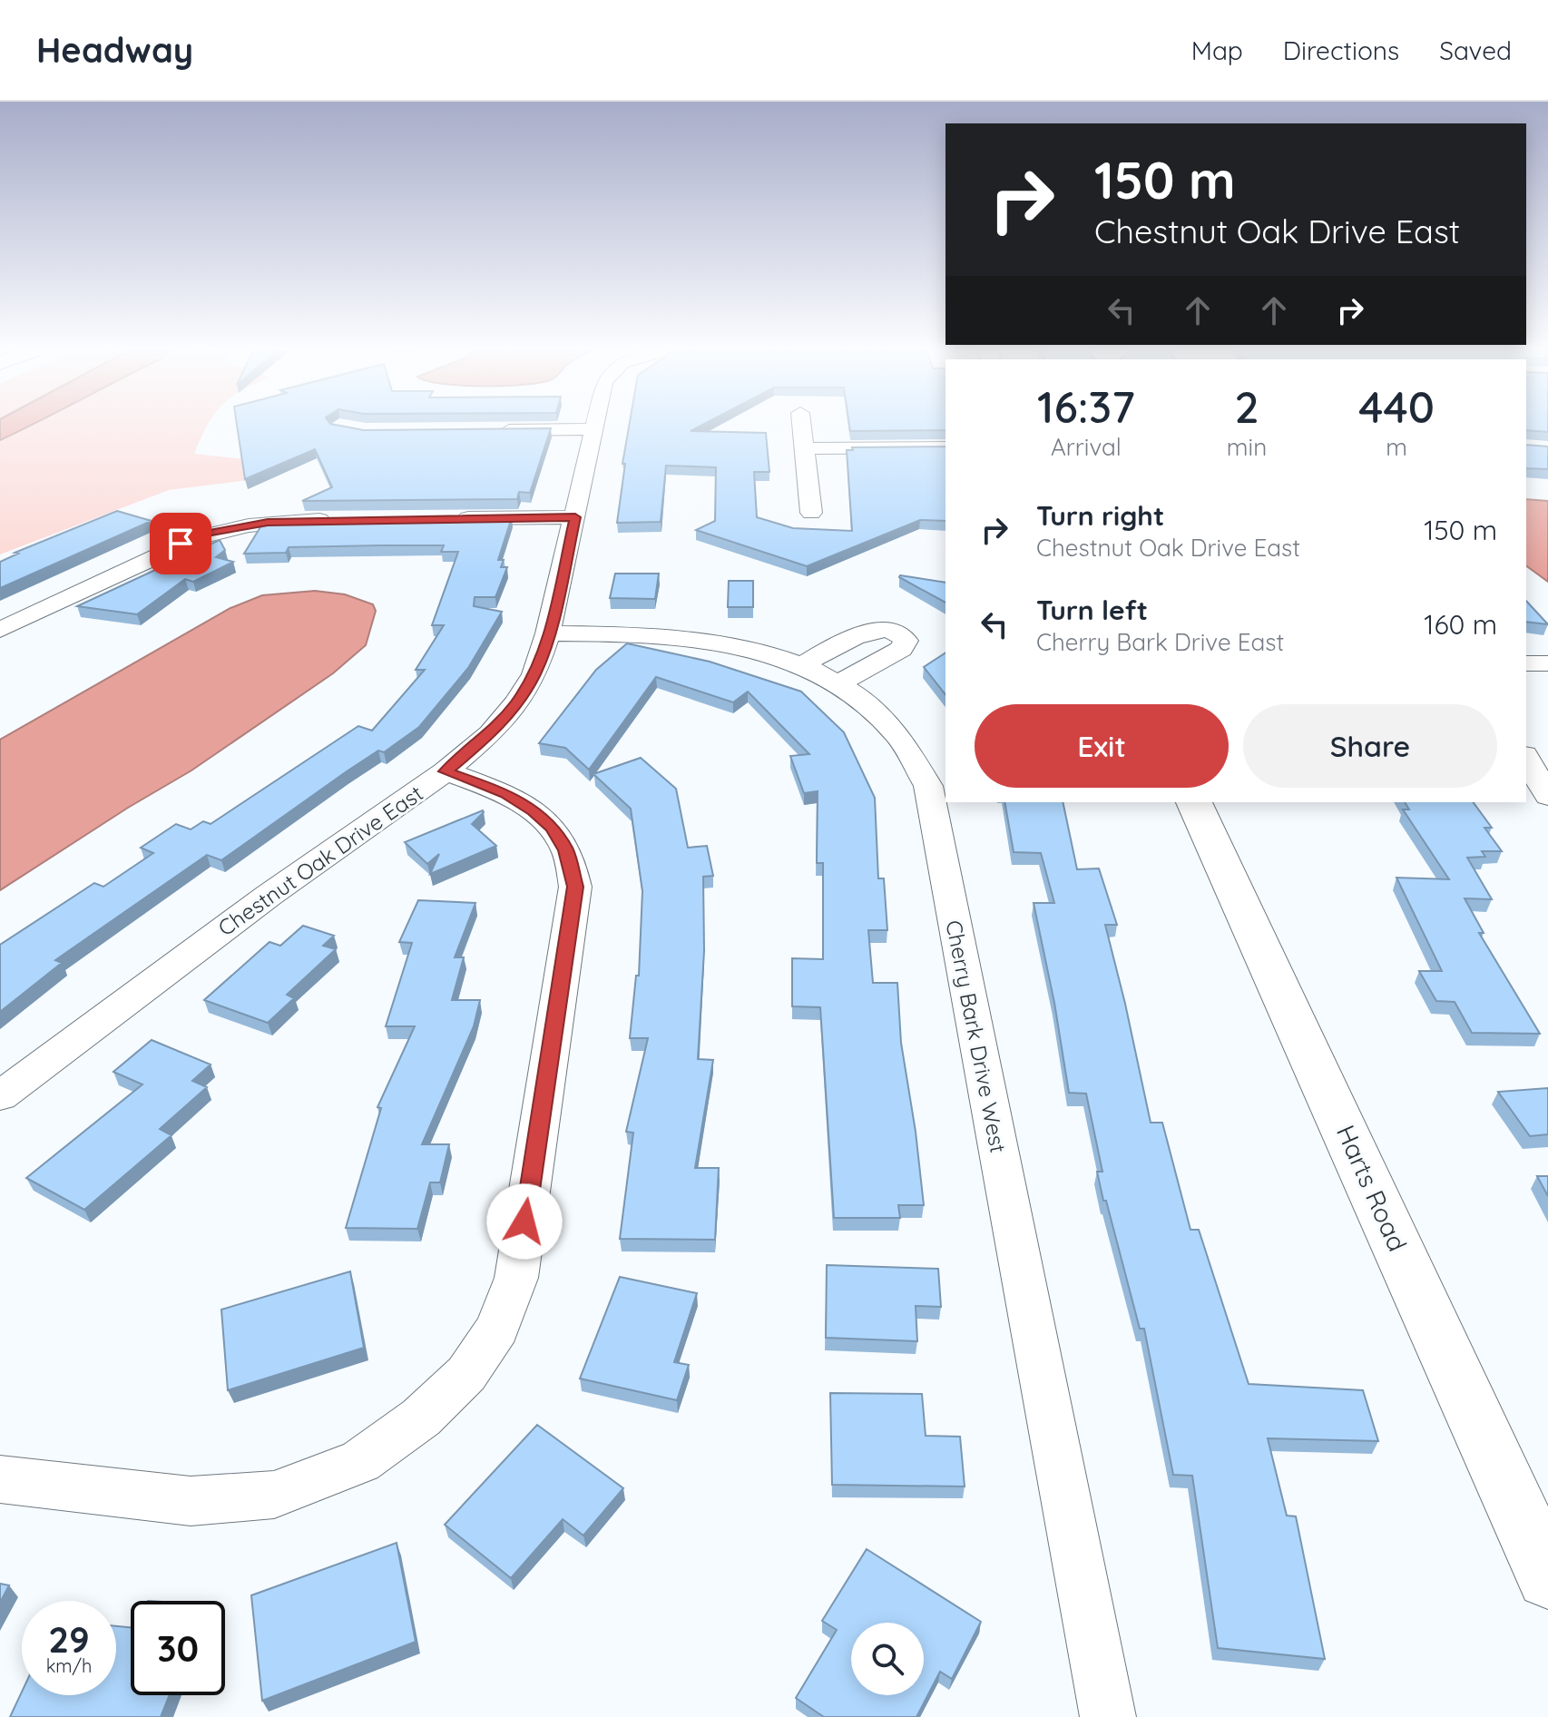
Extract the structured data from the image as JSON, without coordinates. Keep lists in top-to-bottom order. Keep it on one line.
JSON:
{"streets":{"main road":["Harts Road"],"street":["Chestnut Oak Drive East","Cherry Bark Drive West"]},"crossings":[["Chestnut Oak Drive East","Cherry Bark Drive West"]],"page":{"header":"Headway","nav":["Map","Directions","Saved"],"turn":["150 m","Chestnut Oak Drive East"],"eta":["16:37","Arrival","2","min","440","m"],"list":[{"name":"Turn right","note":"Chestnut Oak Drive East","value":"150 m"},{"name":"Turn left","note":"Cherry Bark Drive East","value":"160 m"}],"buttons":["Exit","Share"],"speed":"29 km/h","limit":"30"}}
